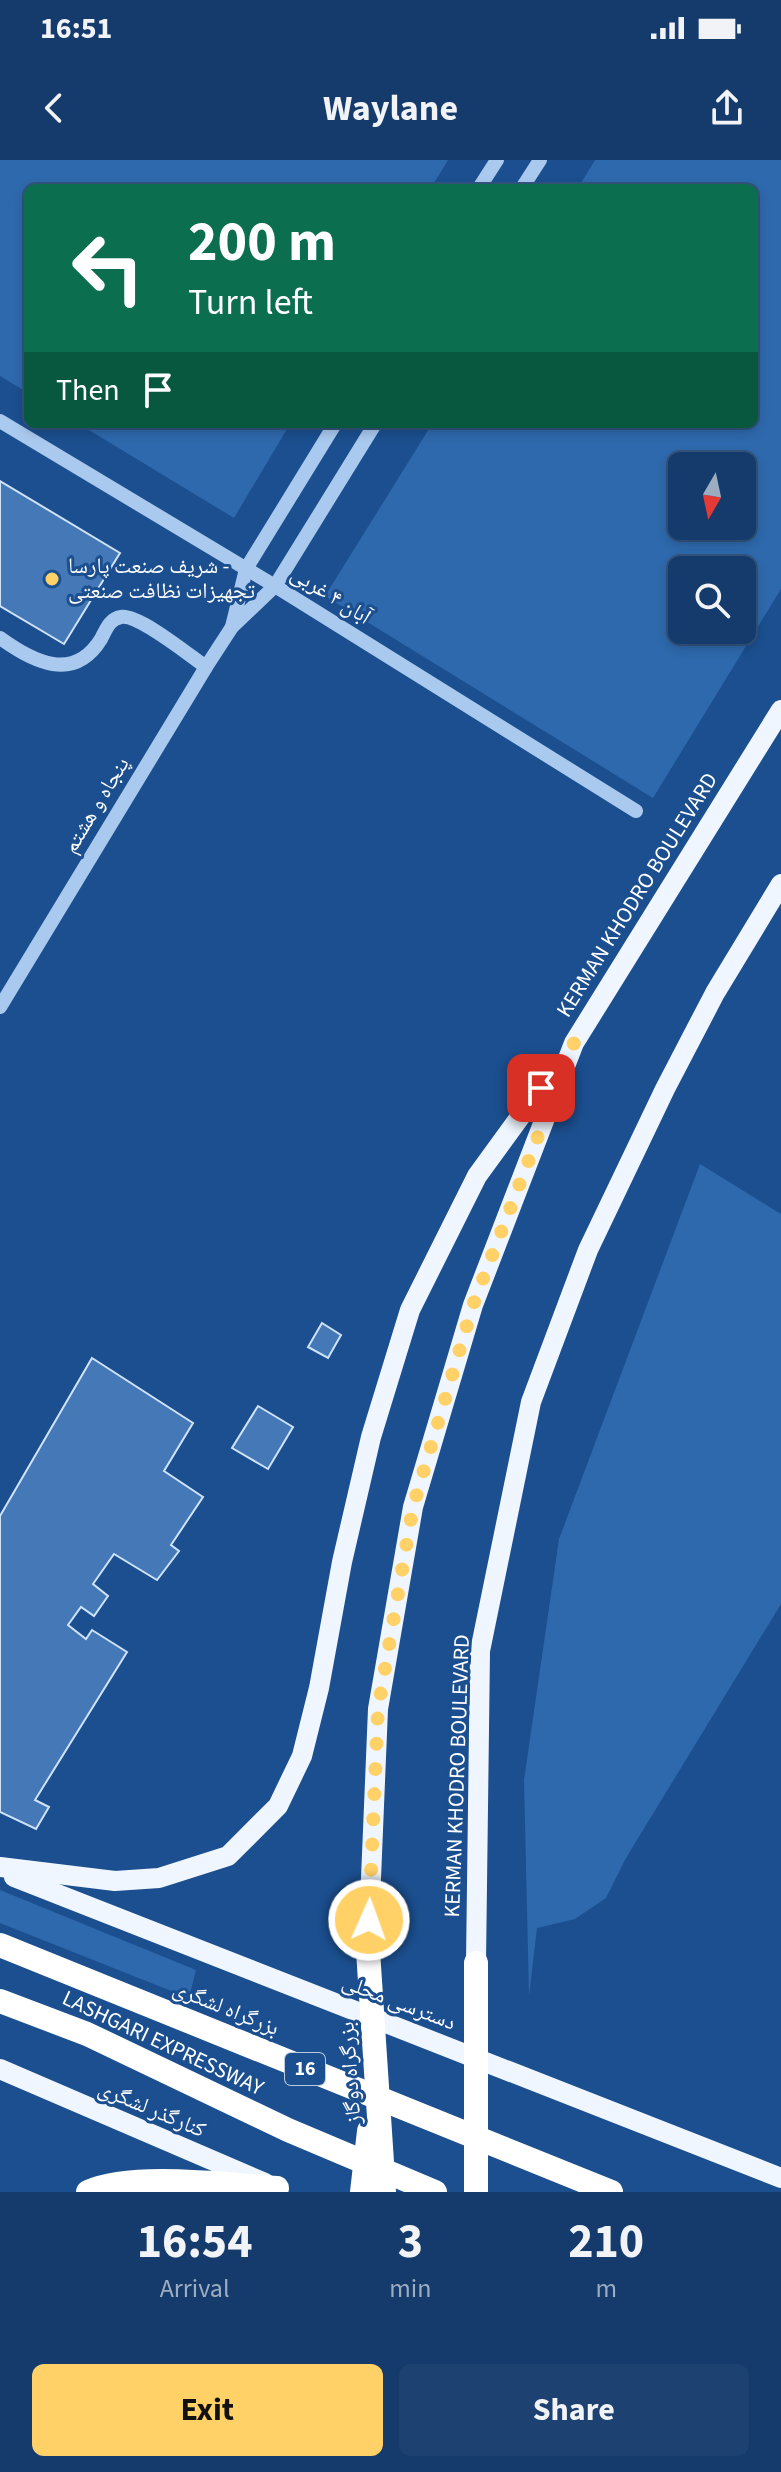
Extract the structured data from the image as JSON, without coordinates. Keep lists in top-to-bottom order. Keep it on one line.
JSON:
{"streets":{"highway":["بزرگراه لشگری","LASHGARI EXPRESSWAY","16","بزرگراه دوگاز"],"main road":["KERMAN KHODRO BOULEVARD","دسترسی محلی","کنارگذر لشگری"],"street":["آبان ۴ غربی","پنجاه و هشتم"]},"crossings":[["آبان ۴ غربی","پنجاه و هشتم"],["KERMAN KHODRO BOULEVARD","بزرگراه دوگاز"]],"places":["شریف صنعت پارسا - تجهیزات نظافت صنعتی"],"north":"bottom","page":{"status":"16:51","header":"Waylane","turn":["200 m","Turn left"],"then":"Then","eta":["16:54","Arrival","3","min","210","m"],"buttons":["Exit","Share"]}}
